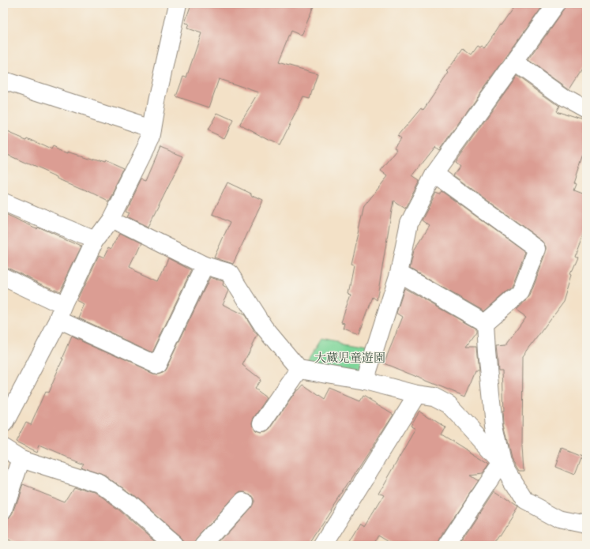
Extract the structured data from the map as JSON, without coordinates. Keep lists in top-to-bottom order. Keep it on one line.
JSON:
{"parks":["大蔵児童遊園"]}
